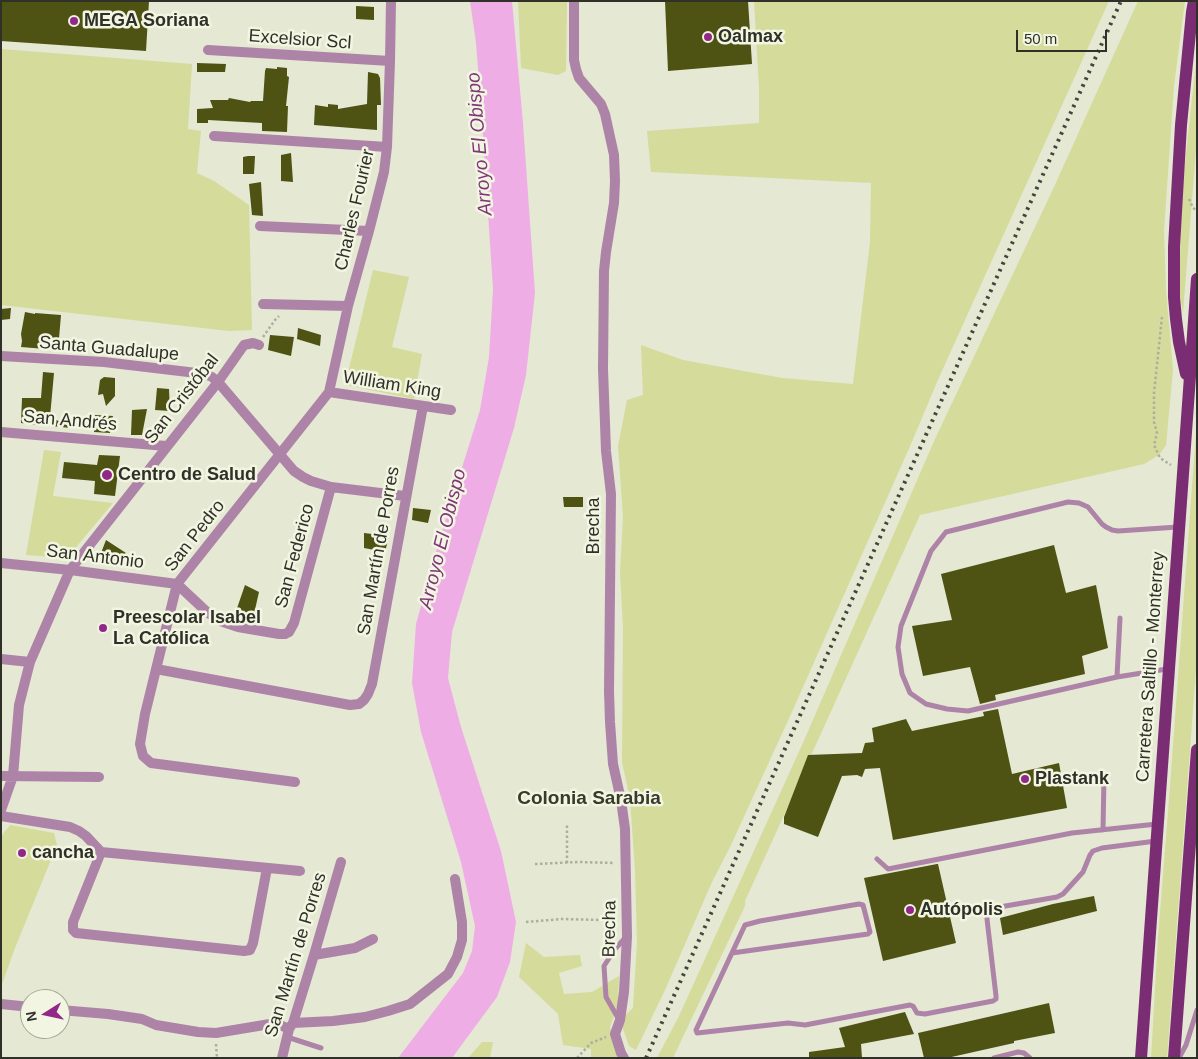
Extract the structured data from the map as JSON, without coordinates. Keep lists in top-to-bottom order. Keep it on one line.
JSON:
{"streets":{"main road":["Carretera Saltillo - Monterrey"],"street":["Excelsior Scl","Charles Fourier","Santa Guadalupe","William King","San Cristóbal","San Andrés","Brecha","San Pedro","San Martín de Porres","San Federico","San Antonio"]},"crossings":[["Excelsior Scl","Charles Fourier"],["Charles Fourier","William King"],["Charles Fourier","San Pedro"],["Santa Guadalupe","San Cristóbal"],["Santa Guadalupe","San Pedro"],["Santa Guadalupe","San Martín de Porres"],["Santa Guadalupe","San Federico"],["William King","San Pedro"],["William King","San Martín de Porres"],["San Cristóbal","San Andrés"],["San Cristóbal","San Antonio"],["San Pedro","San Martín de Porres"],["San Pedro","San Federico"],["San Pedro","San Antonio"],["San Federico","San Antonio"]],"districts":["Colonia Sarabia"],"water":["Arroyo El Obispo"],"places":["MEGA Soriana","Oalmax","Centro de Salud","Preescolar Isabel La Católica","Plastank","cancha","Autópolis"],"scale_bar":"50 m","north":"left"}
